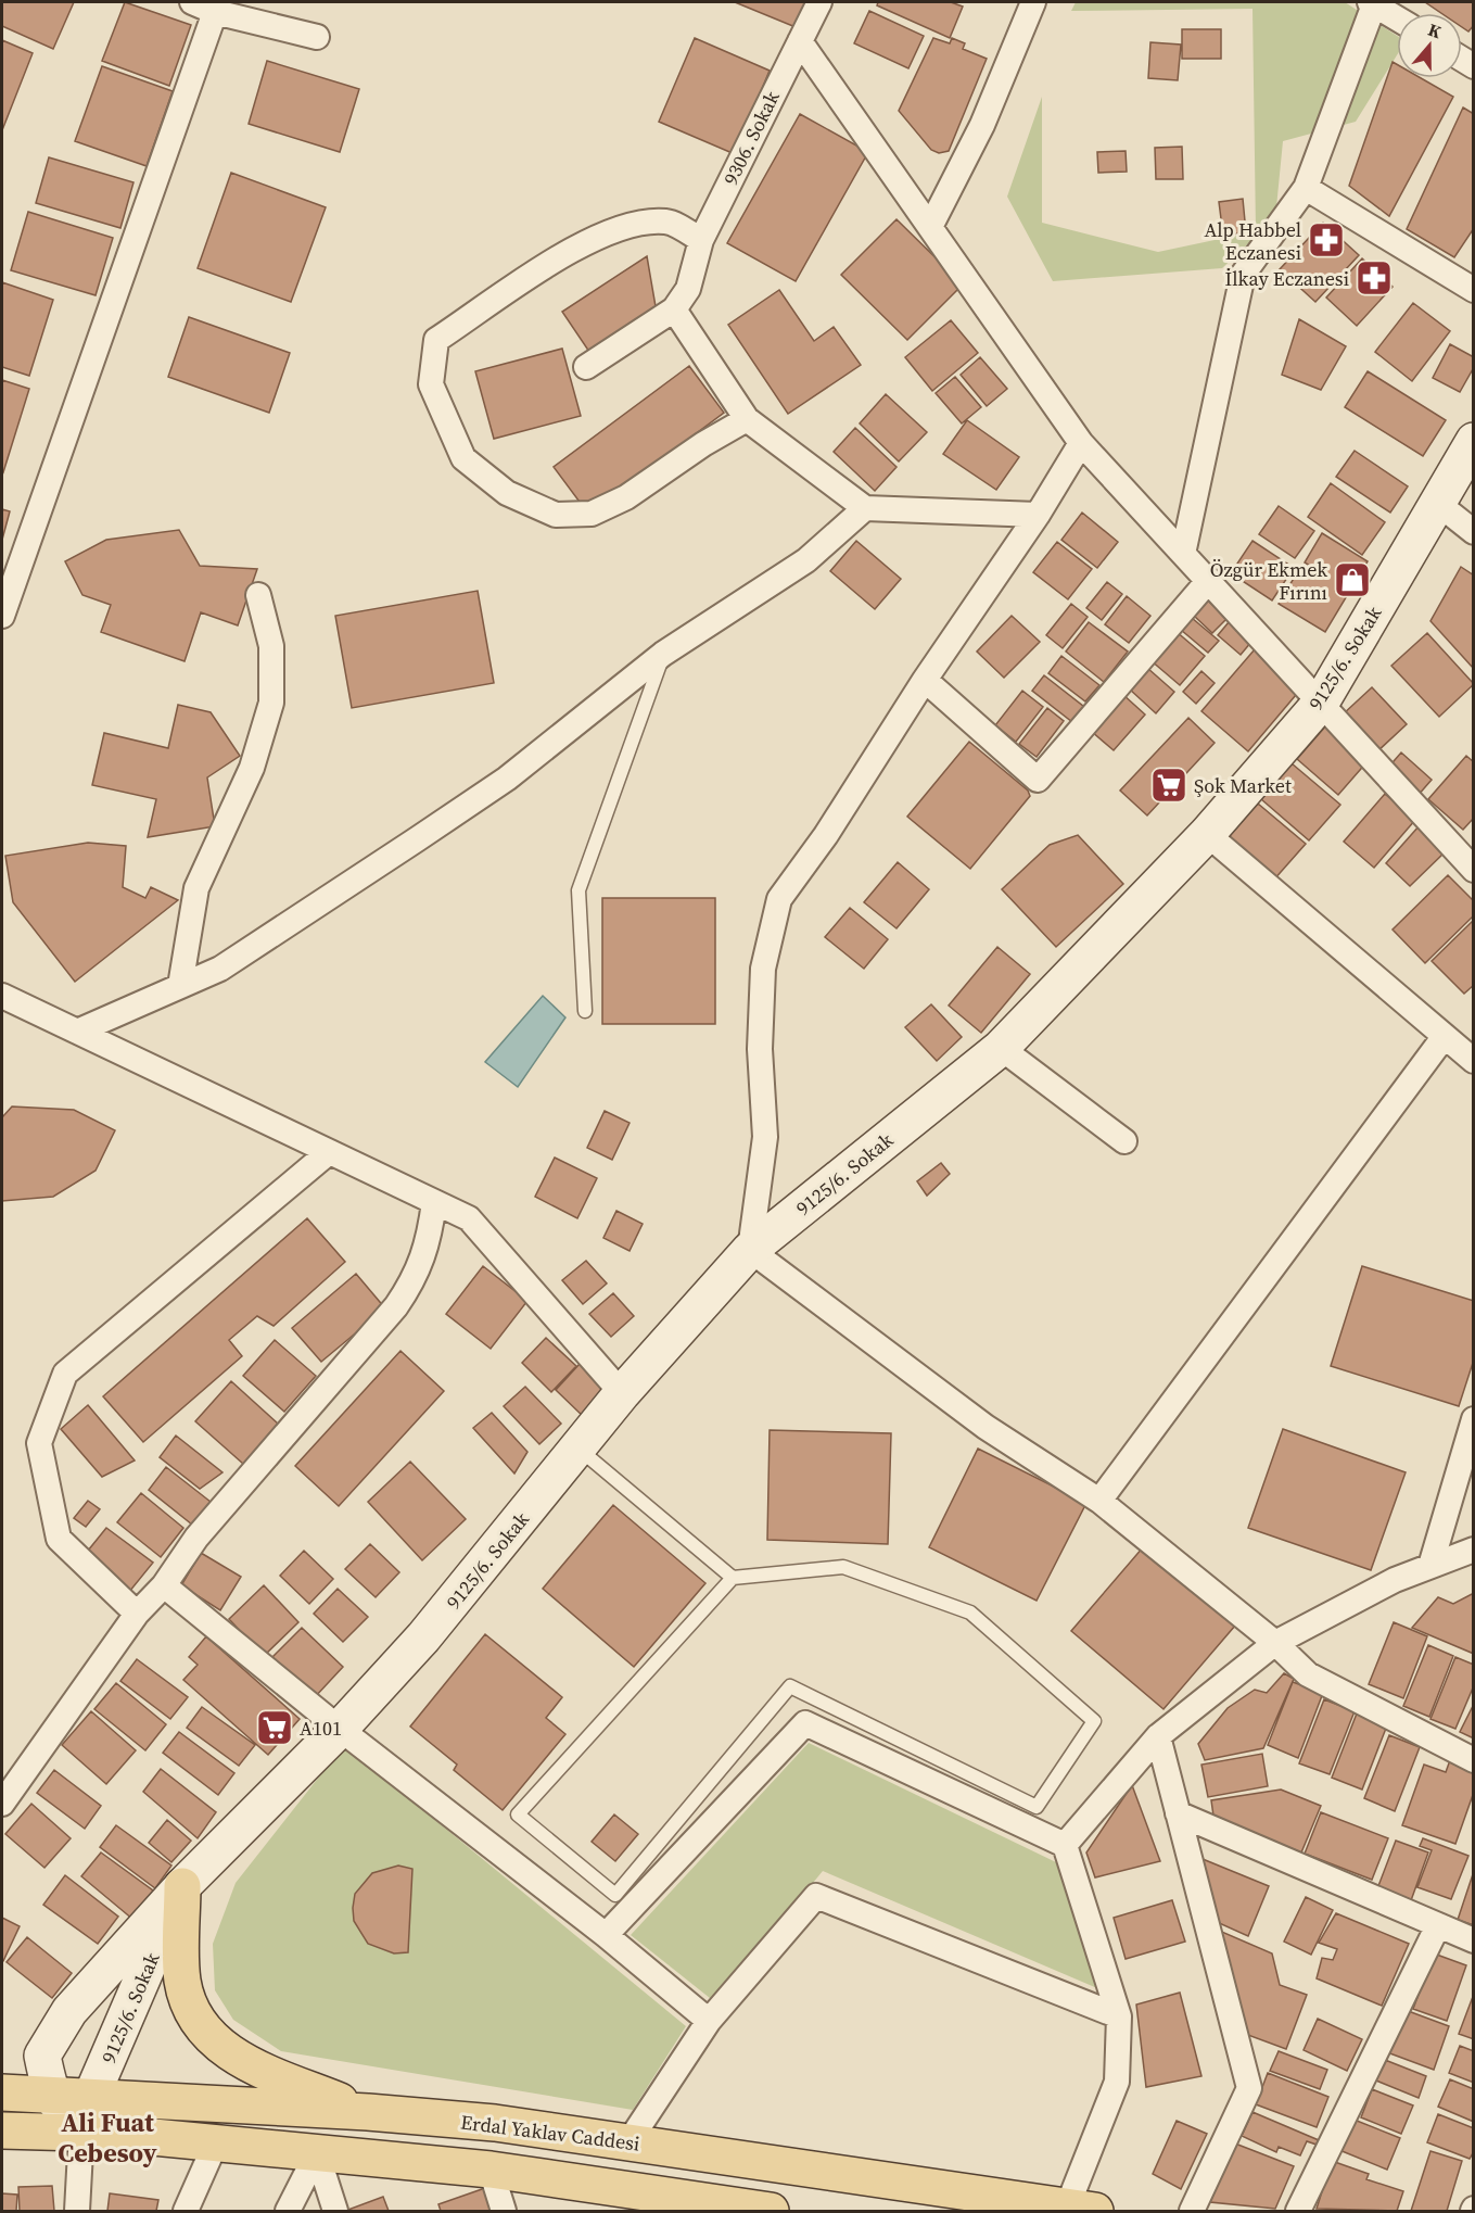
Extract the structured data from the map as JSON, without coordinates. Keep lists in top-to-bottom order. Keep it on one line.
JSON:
{"streets":{"main road":["9125/6. Sokak","Erdal Yaklav Caddesi"],"street":["9306. Sokak"]},"crossings":[["9125/6. Sokak","Erdal Yaklav Caddesi"]],"districts":["Ali Fuat Cebesoy"],"places":{"pharmacy":["Alp Habbel Eczanesi","İlkay Eczanesi"],"shop":["Özgür Ekmek Fırını"],"supermarket":["Şok Market","A101"]},"north":"top"}
